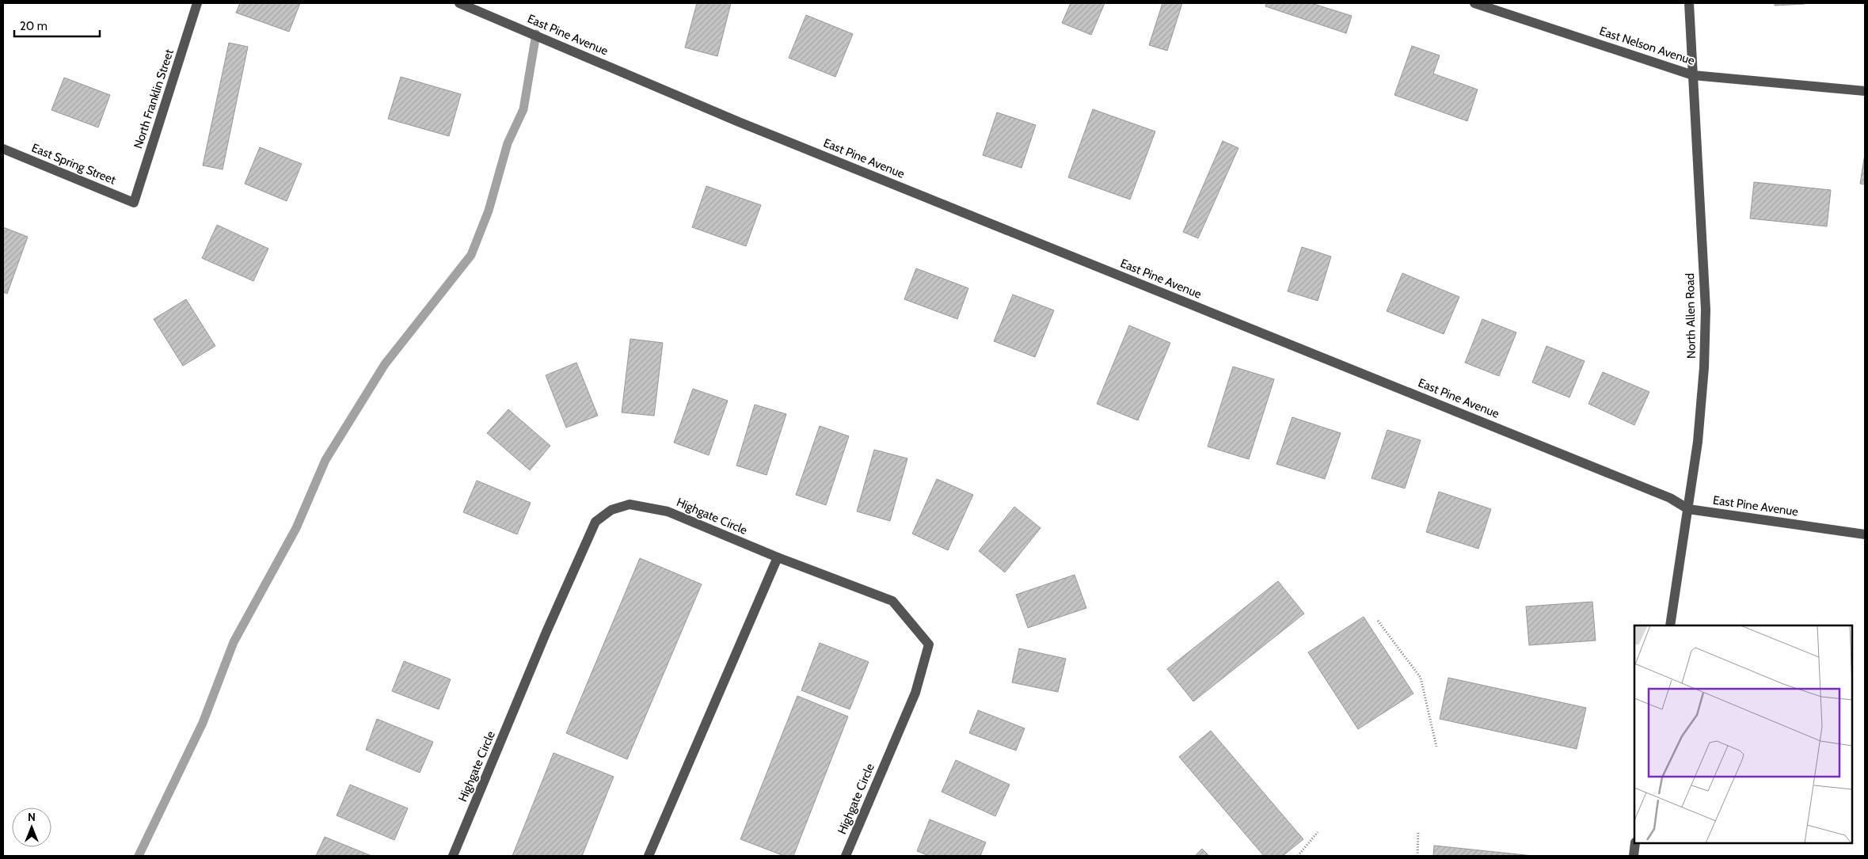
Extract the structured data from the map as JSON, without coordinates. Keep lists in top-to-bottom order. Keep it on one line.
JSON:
{"streets":{"street":["East Pine Avenue","East Nelson Avenue","North Franklin Street","East Spring Street","North Allen Road","Highgate Circle"]},"crossings":[["East Pine Avenue","North Allen Road"],["East Nelson Avenue","North Allen Road"],["North Franklin Street","East Spring Street"]],"scale_bar":"20 m","north":"top"}
